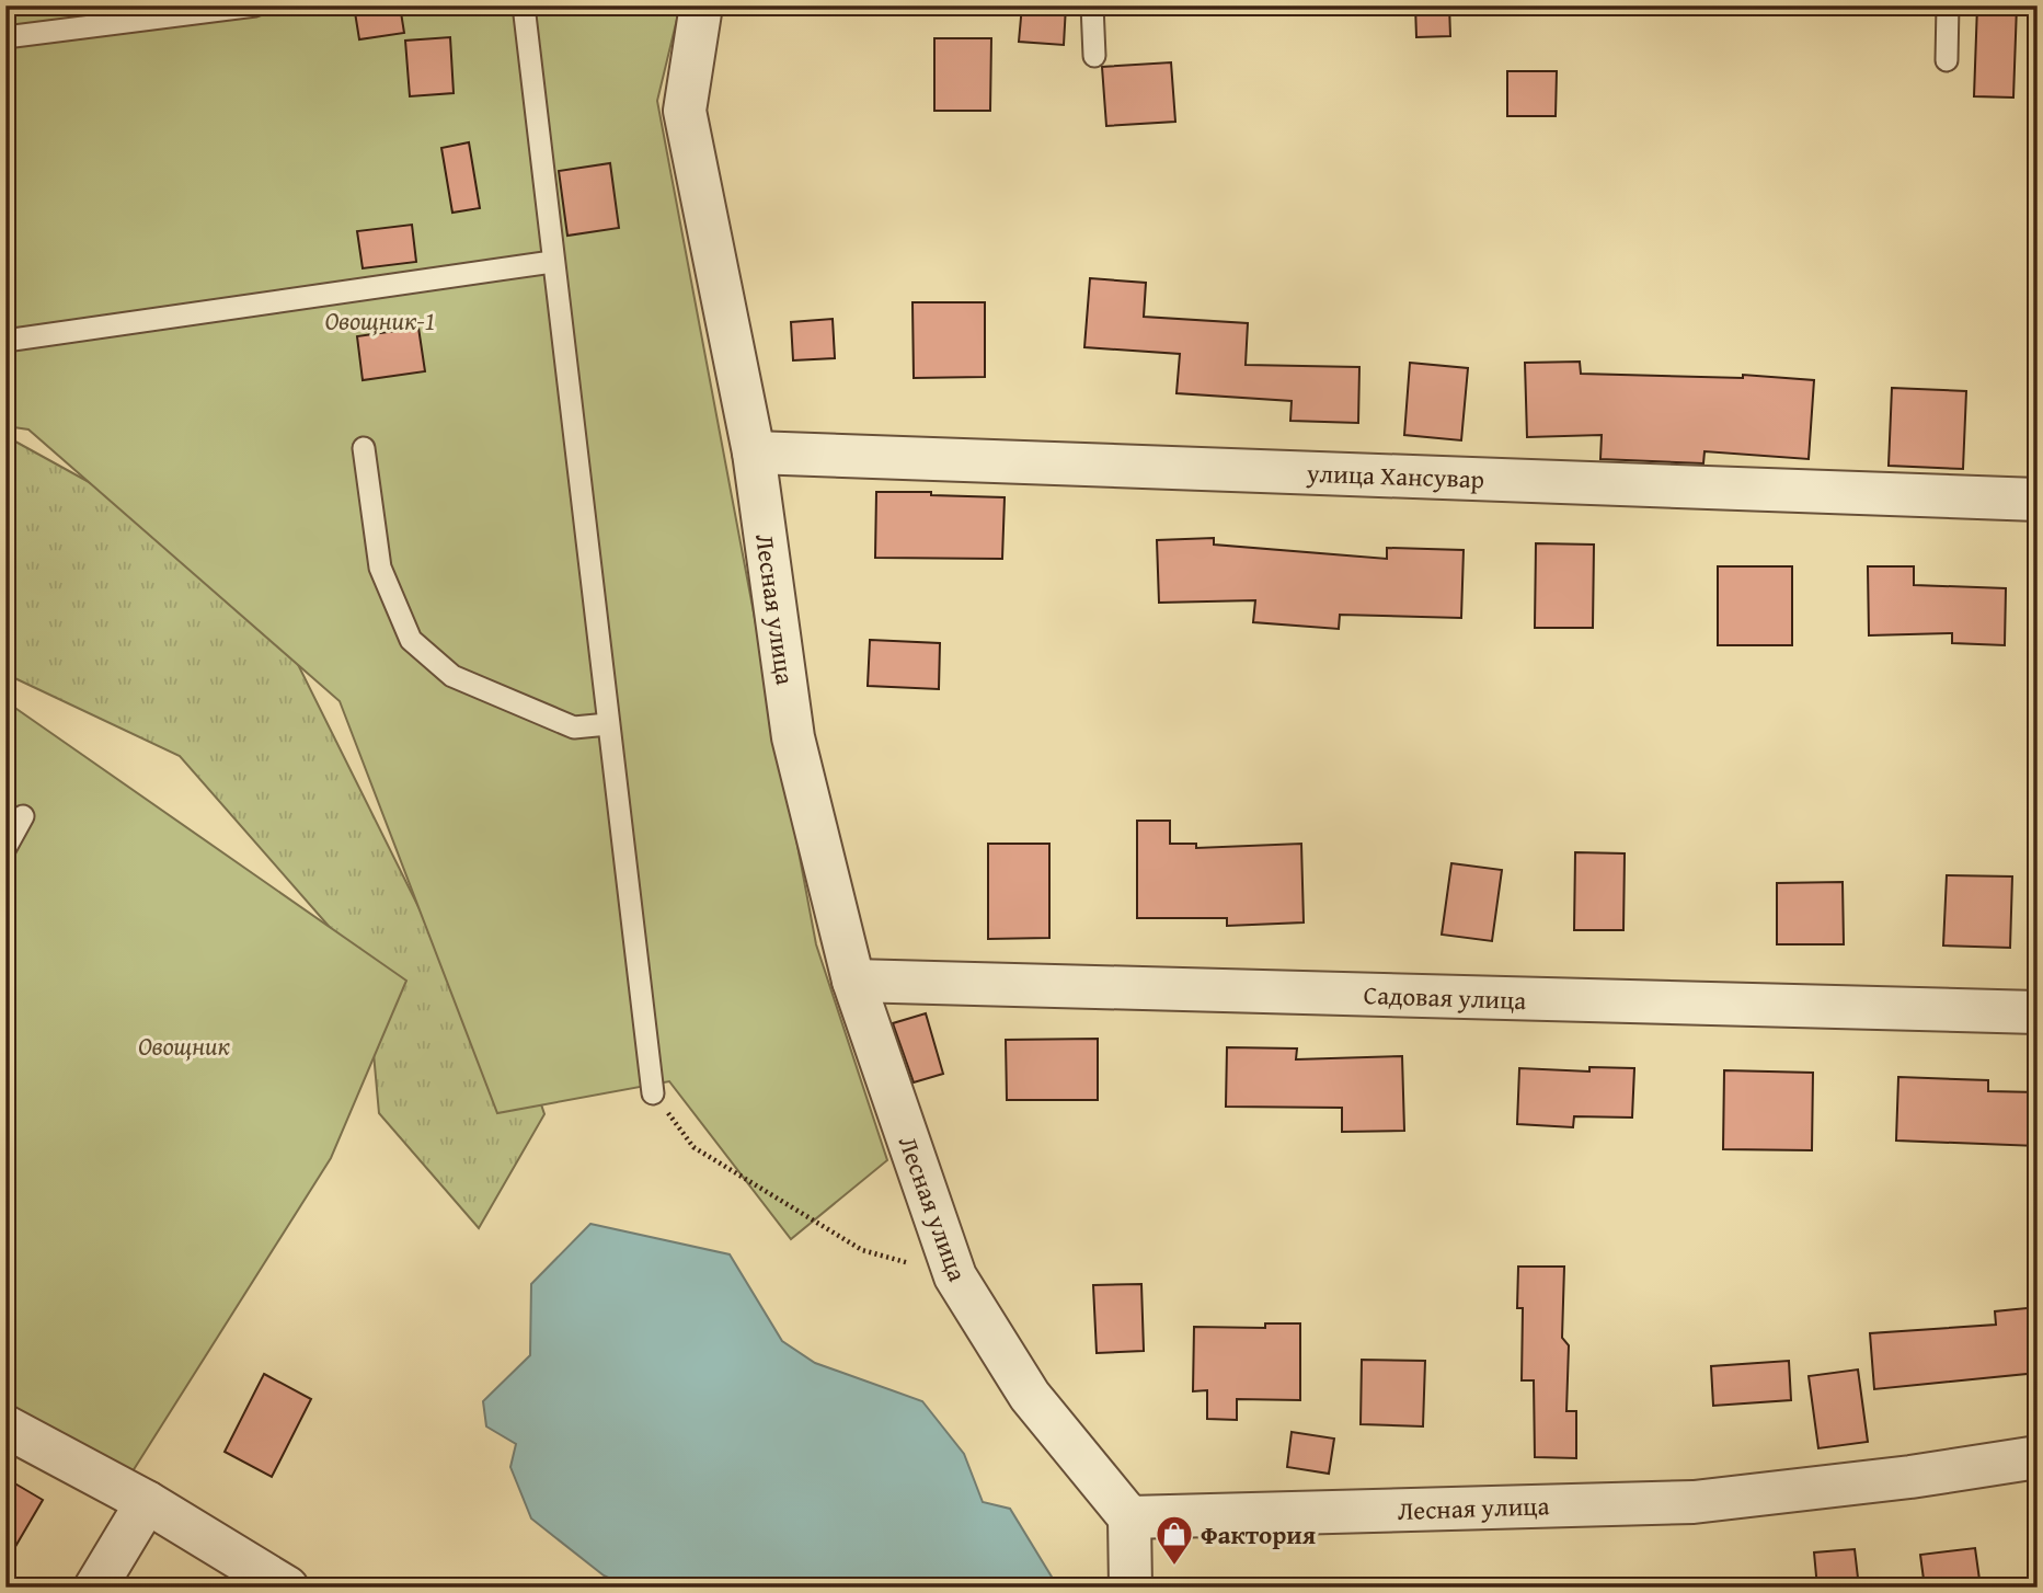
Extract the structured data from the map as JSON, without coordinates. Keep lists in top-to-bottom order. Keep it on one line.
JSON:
{"streets":{"street":["улица Хансувар","Лесная улица","Садовая улица"]},"crossings":[["улица Хансувар","Лесная улица"],["Лесная улица","Садовая улица"]],"parks":["Овощник-1","Овощник"],"places":{"shop":["Фактория"]}}
